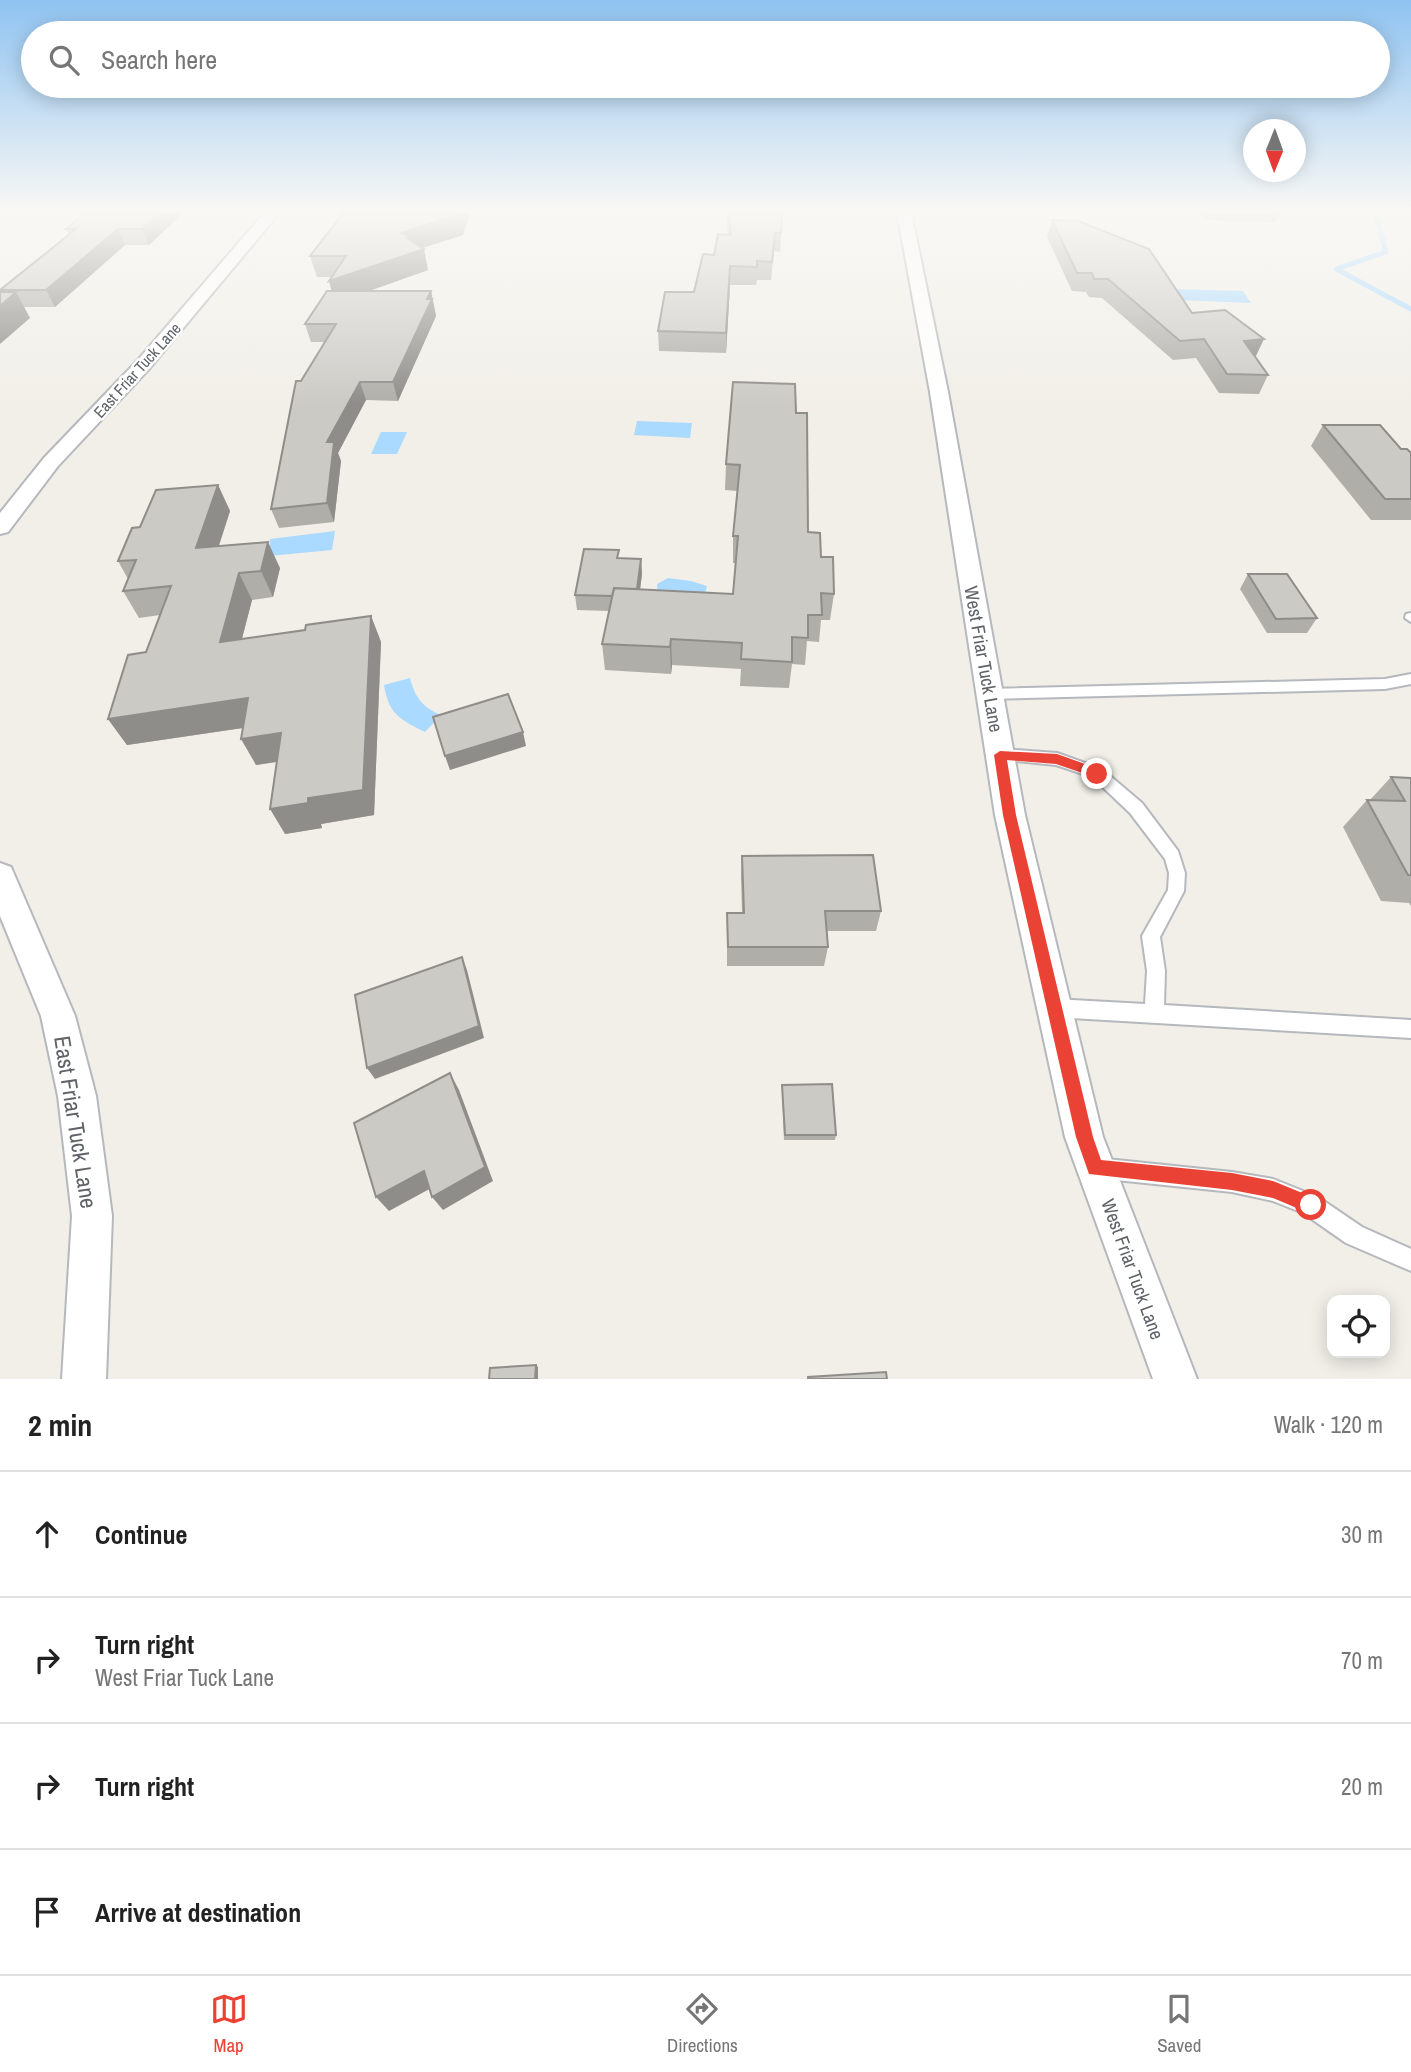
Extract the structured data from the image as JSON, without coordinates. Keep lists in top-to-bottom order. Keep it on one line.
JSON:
{"streets":{"street":["East Friar Tuck Lane","West Friar Tuck Lane"]},"north":"bottom","page":{"search":"Search here","heading":["2 min","Walk · 120 m"],"list":[["Continue","30 m"],["Turn right","West Friar Tuck Lane","70 m"],["Turn right","20 m"],"Arrive at destination"],"nav":["Map","Directions","Saved"]}}
